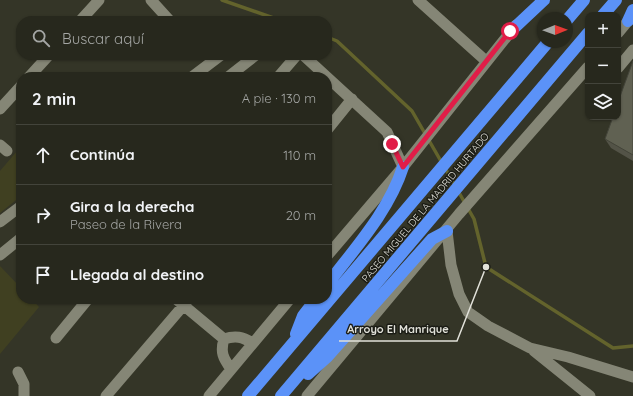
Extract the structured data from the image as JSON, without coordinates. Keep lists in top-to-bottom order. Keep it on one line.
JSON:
{"streets":{"highway":["PASEO MIGUEL DE LA MADRID HURTADO"]},"places":["Arroyo El Manrique"],"north":"right","page":{"map_buttons":["+","−"],"search":"Buscar aquí","heading":["2 min","A pie · 130 m"],"list":[["Continúa","110 m"],["Gira a la derecha","Paseo de la Rivera","20 m"],"Llegada al destino"]}}
